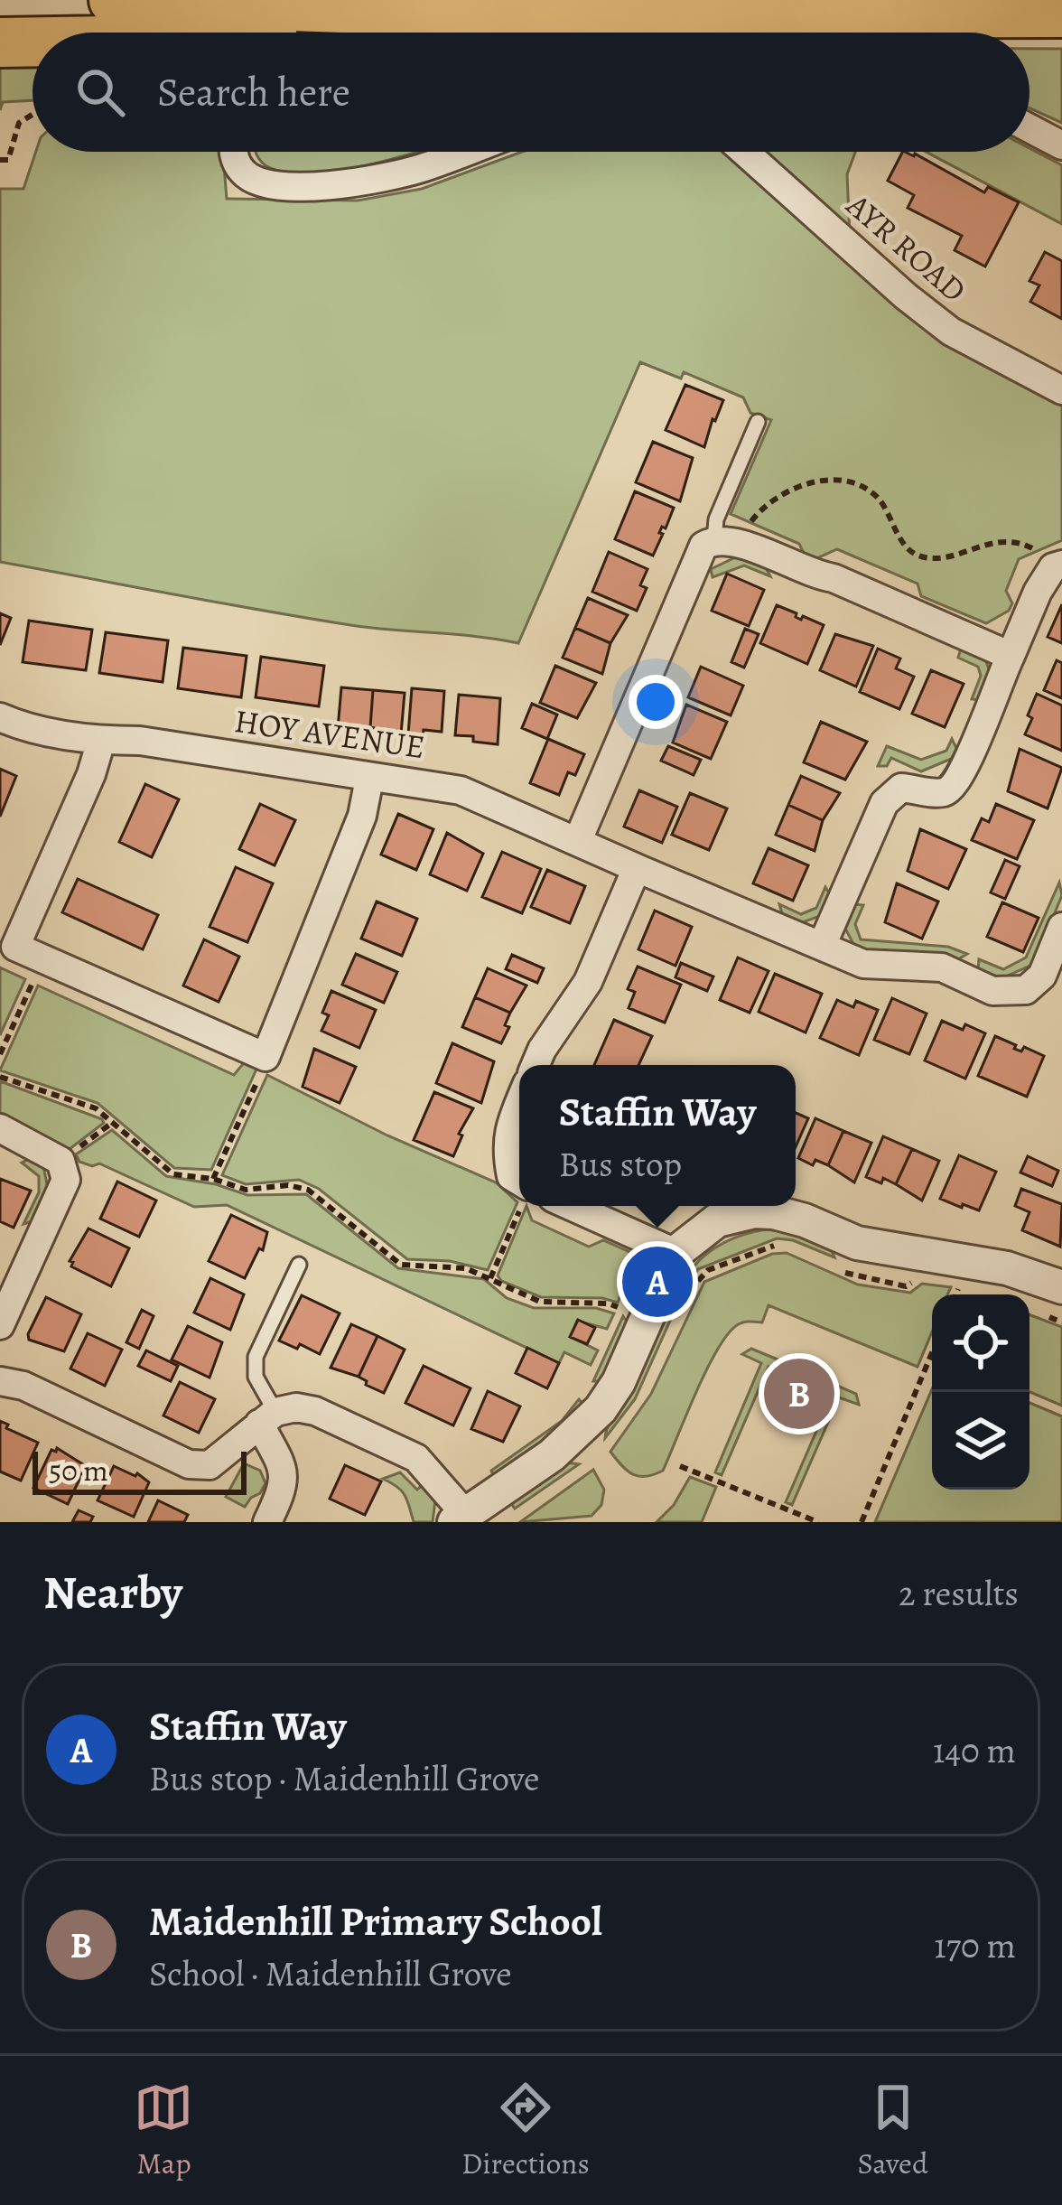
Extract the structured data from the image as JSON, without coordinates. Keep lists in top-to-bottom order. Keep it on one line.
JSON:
{"streets":{"street":["AYR ROAD","HOY AVENUE"]},"scale_bar":"50 m","page":{"search":"Search here","popup":["Staffin Way","Bus stop"],"pins":["A","B"],"scale":"50 m","heading":["Nearby","2 results"],"list":[{"mark":"A","name":"Staffin Way","note":"Bus stop · Maidenhill Grove","value":"140 m"},{"mark":"B","name":"Maidenhill Primary School","note":"School · Maidenhill Grove","value":"170 m"}],"nav":["Map","Directions","Saved"]}}
